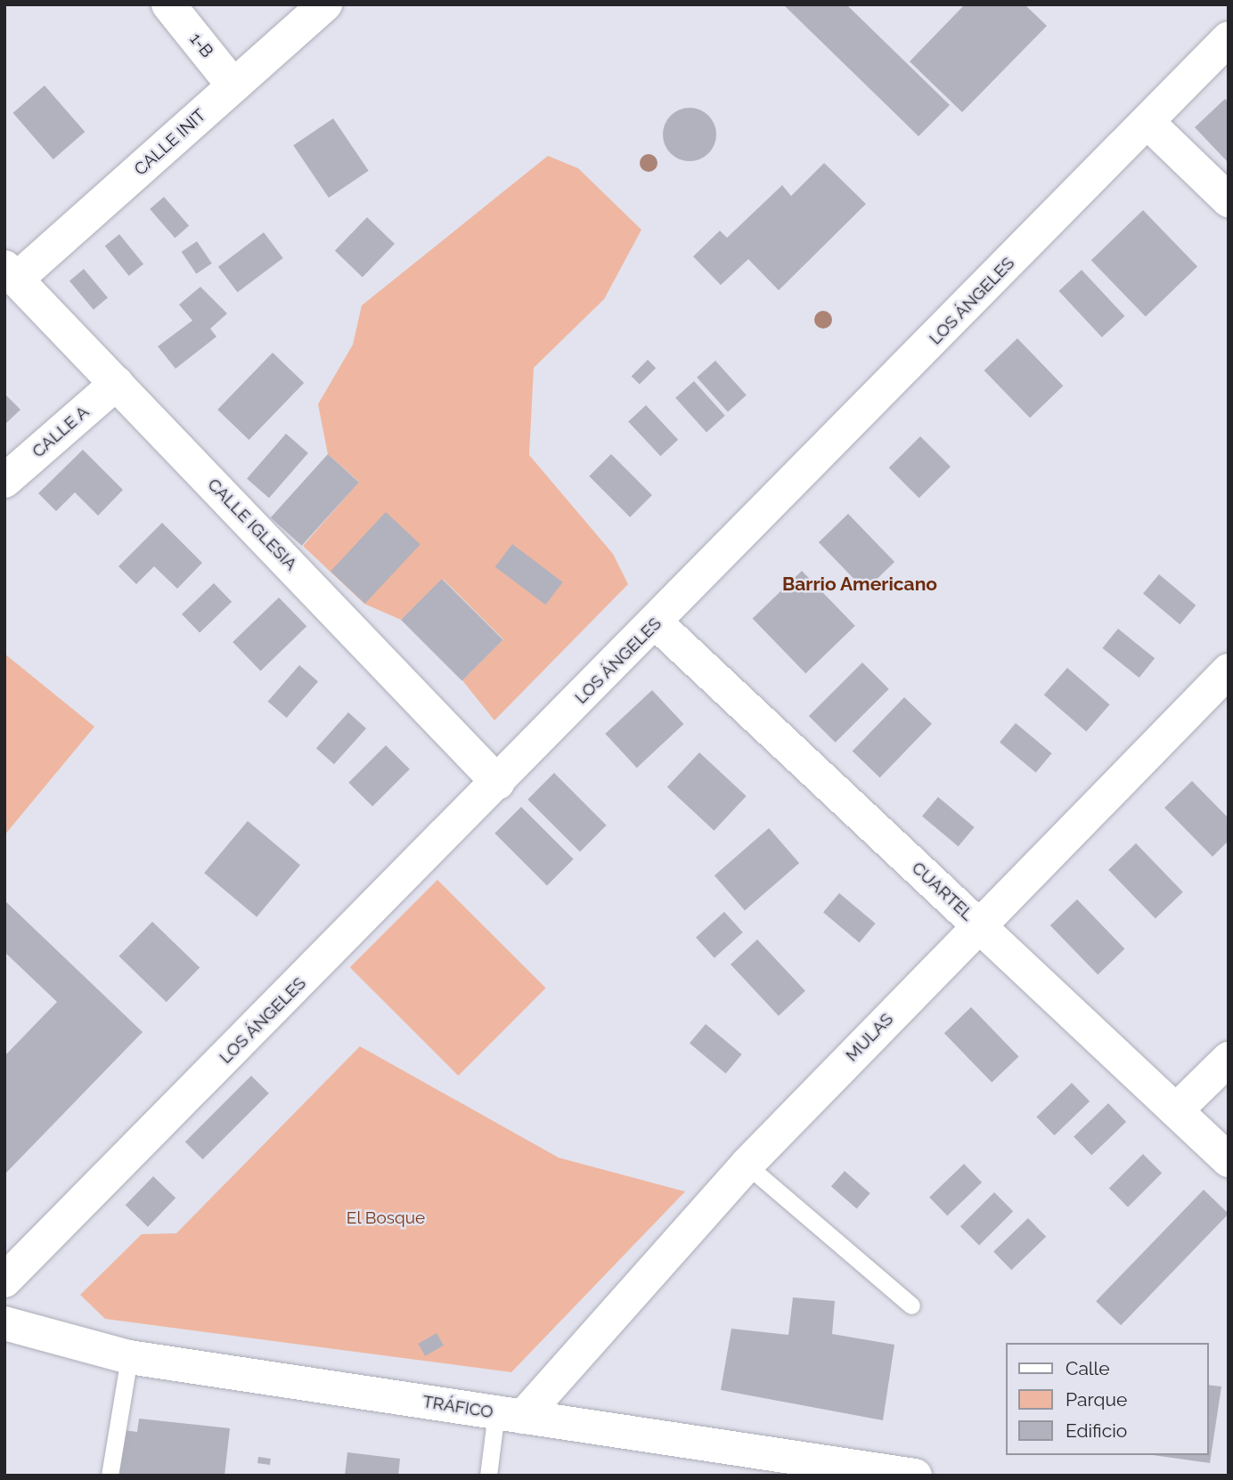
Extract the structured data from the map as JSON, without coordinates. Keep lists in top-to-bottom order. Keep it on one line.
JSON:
{"streets":{"street":["1-B","CALLE INIT","LOS ÁNGELES","CALLE A","CALLE IGLESIA","CUARTEL","MULAS","TRÁFICO"]},"crossings":[["1-B","CALLE INIT"],["CALLE INIT","CALLE IGLESIA"],["LOS ÁNGELES","CALLE IGLESIA"],["LOS ÁNGELES","CUARTEL"],["CALLE A","CALLE IGLESIA"],["CUARTEL","MULAS"],["MULAS","TRÁFICO"]],"districts":["Barrio Americano"],"parks":["El Bosque"],"legend":["Calle","Parque","Edificio"]}
